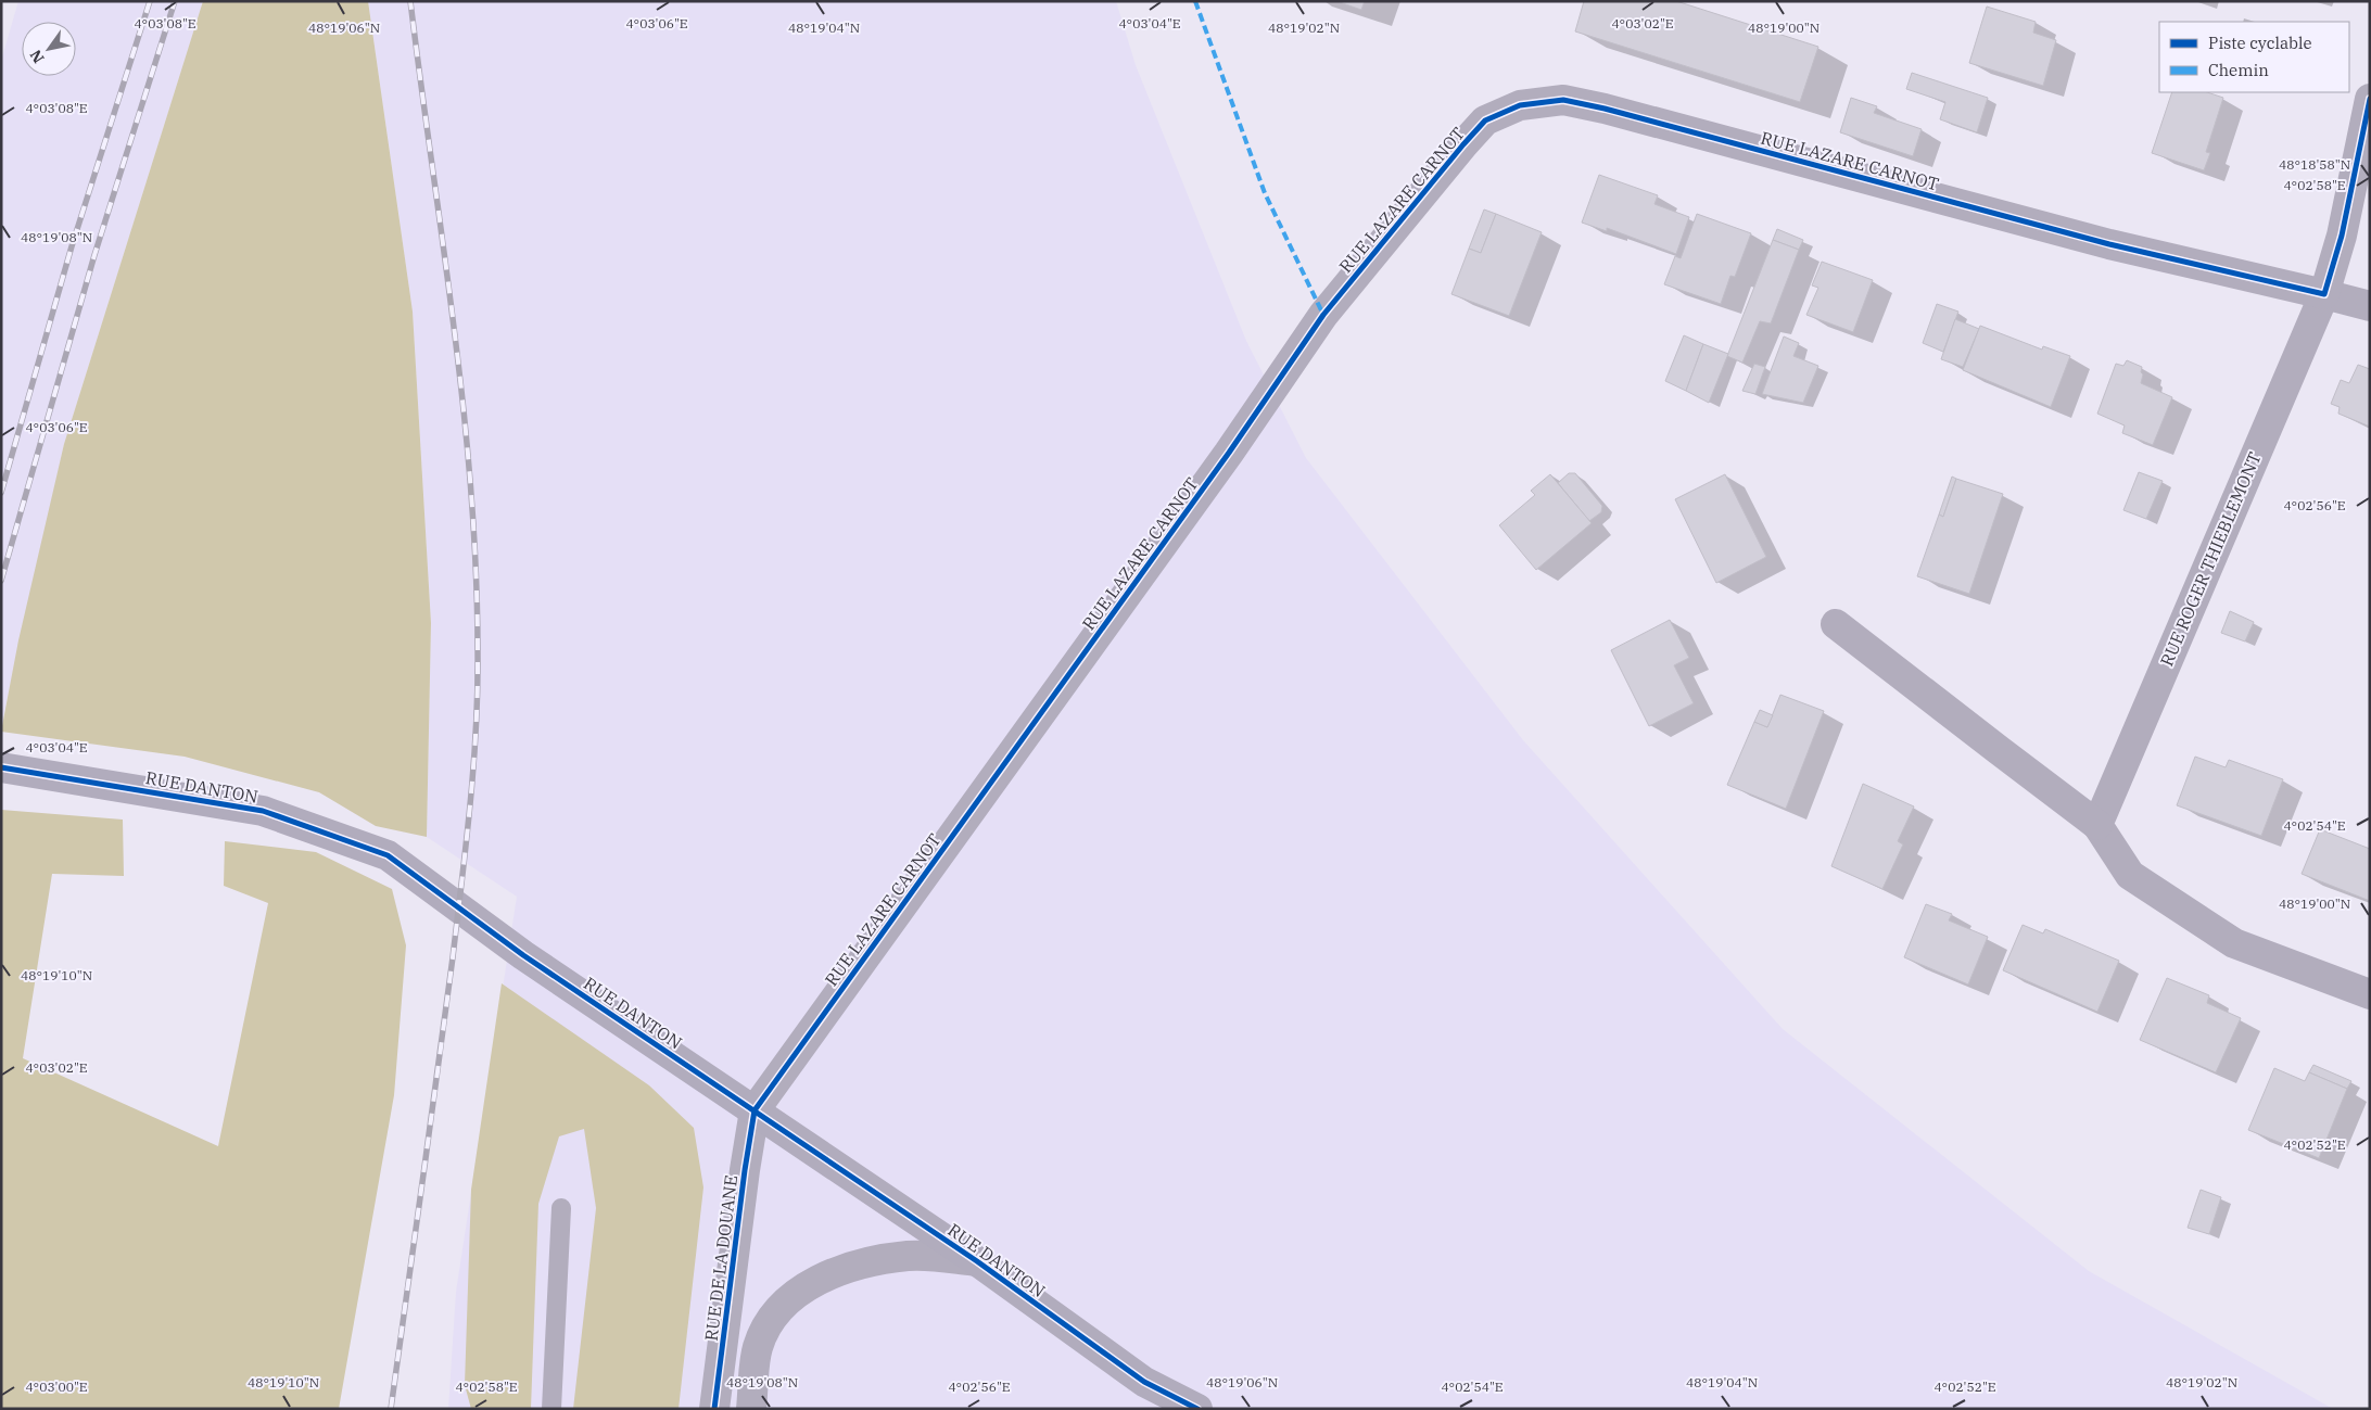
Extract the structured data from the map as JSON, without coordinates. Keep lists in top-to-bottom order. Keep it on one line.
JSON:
{"streets":{"street":["RUE LAZARE CARNOT","RUE ROGER THIEBLEMONT","RUE DANTON","RUE DE LA DOUANE"]},"crossings":[["RUE LAZARE CARNOT","RUE ROGER THIEBLEMONT"],["RUE LAZARE CARNOT","RUE DANTON"],["RUE LAZARE CARNOT","RUE DE LA DOUANE"],["RUE DANTON","RUE DE LA DOUANE"]],"legend":["Piste cyclable","Chemin"],"north":"bottom left","coordinates":["4°03'08\"E","4°03'06\"E","4°03'04\"E","4°03'02\"E","48°19'04\"N","48°19'06\"N","48°19'02\"N","48°19'00\"N","48°18'58\"N","4°02'58\"E","48°19'08\"N","4°02'56\"E","4°02'54\"E","48°19'10\"N","4°02'52\"E","4°03'00\"E"]}
